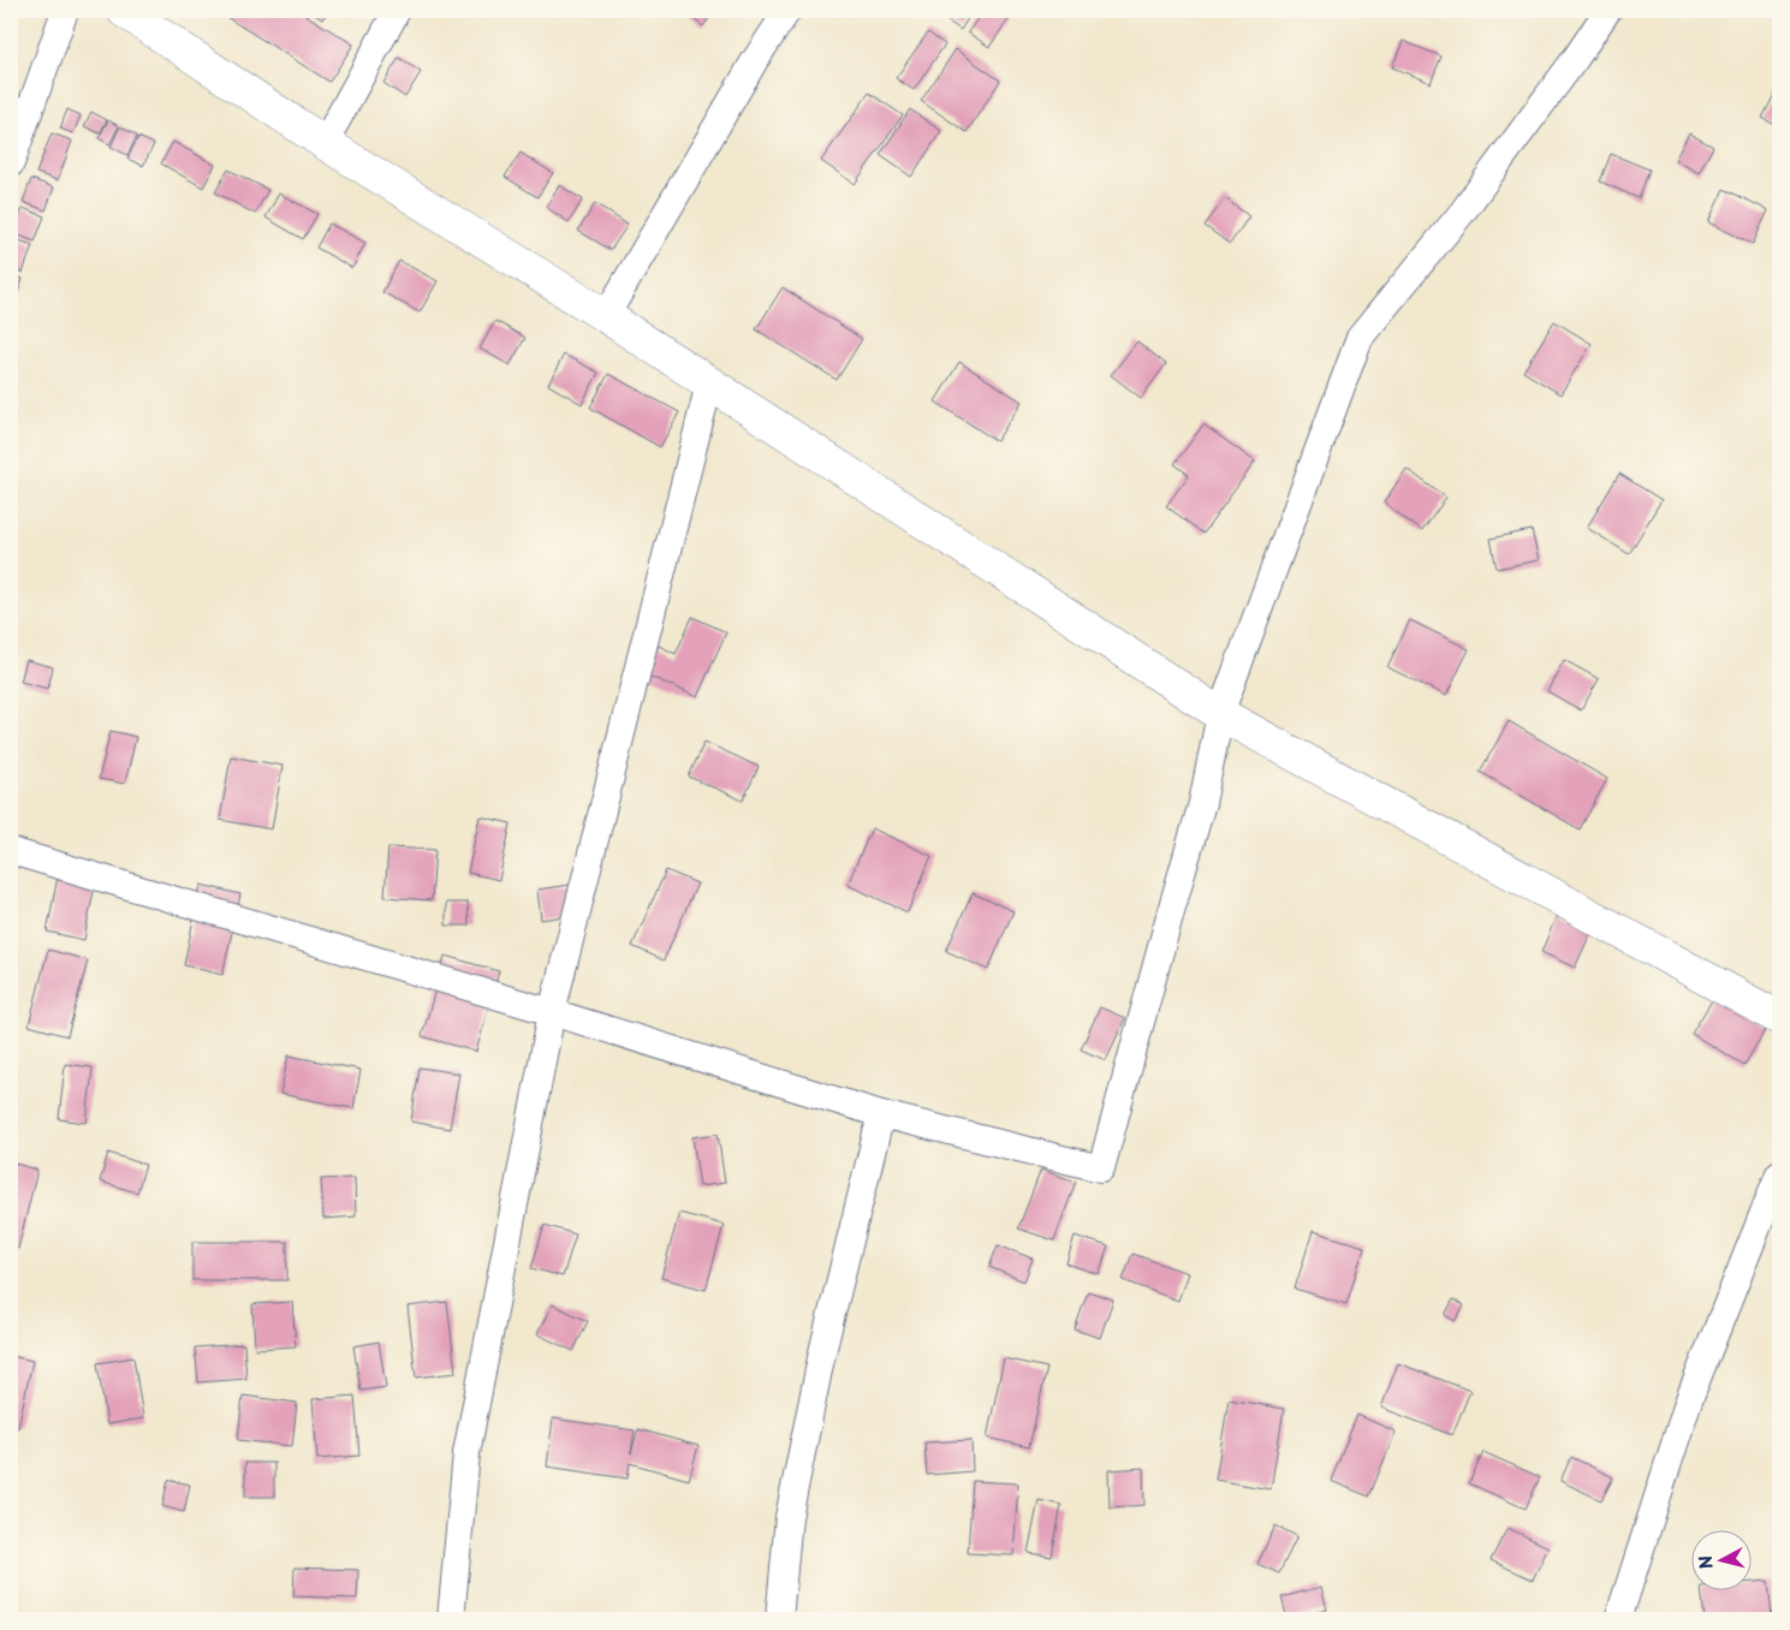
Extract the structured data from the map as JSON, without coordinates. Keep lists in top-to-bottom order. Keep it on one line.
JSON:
{"north":"left"}
